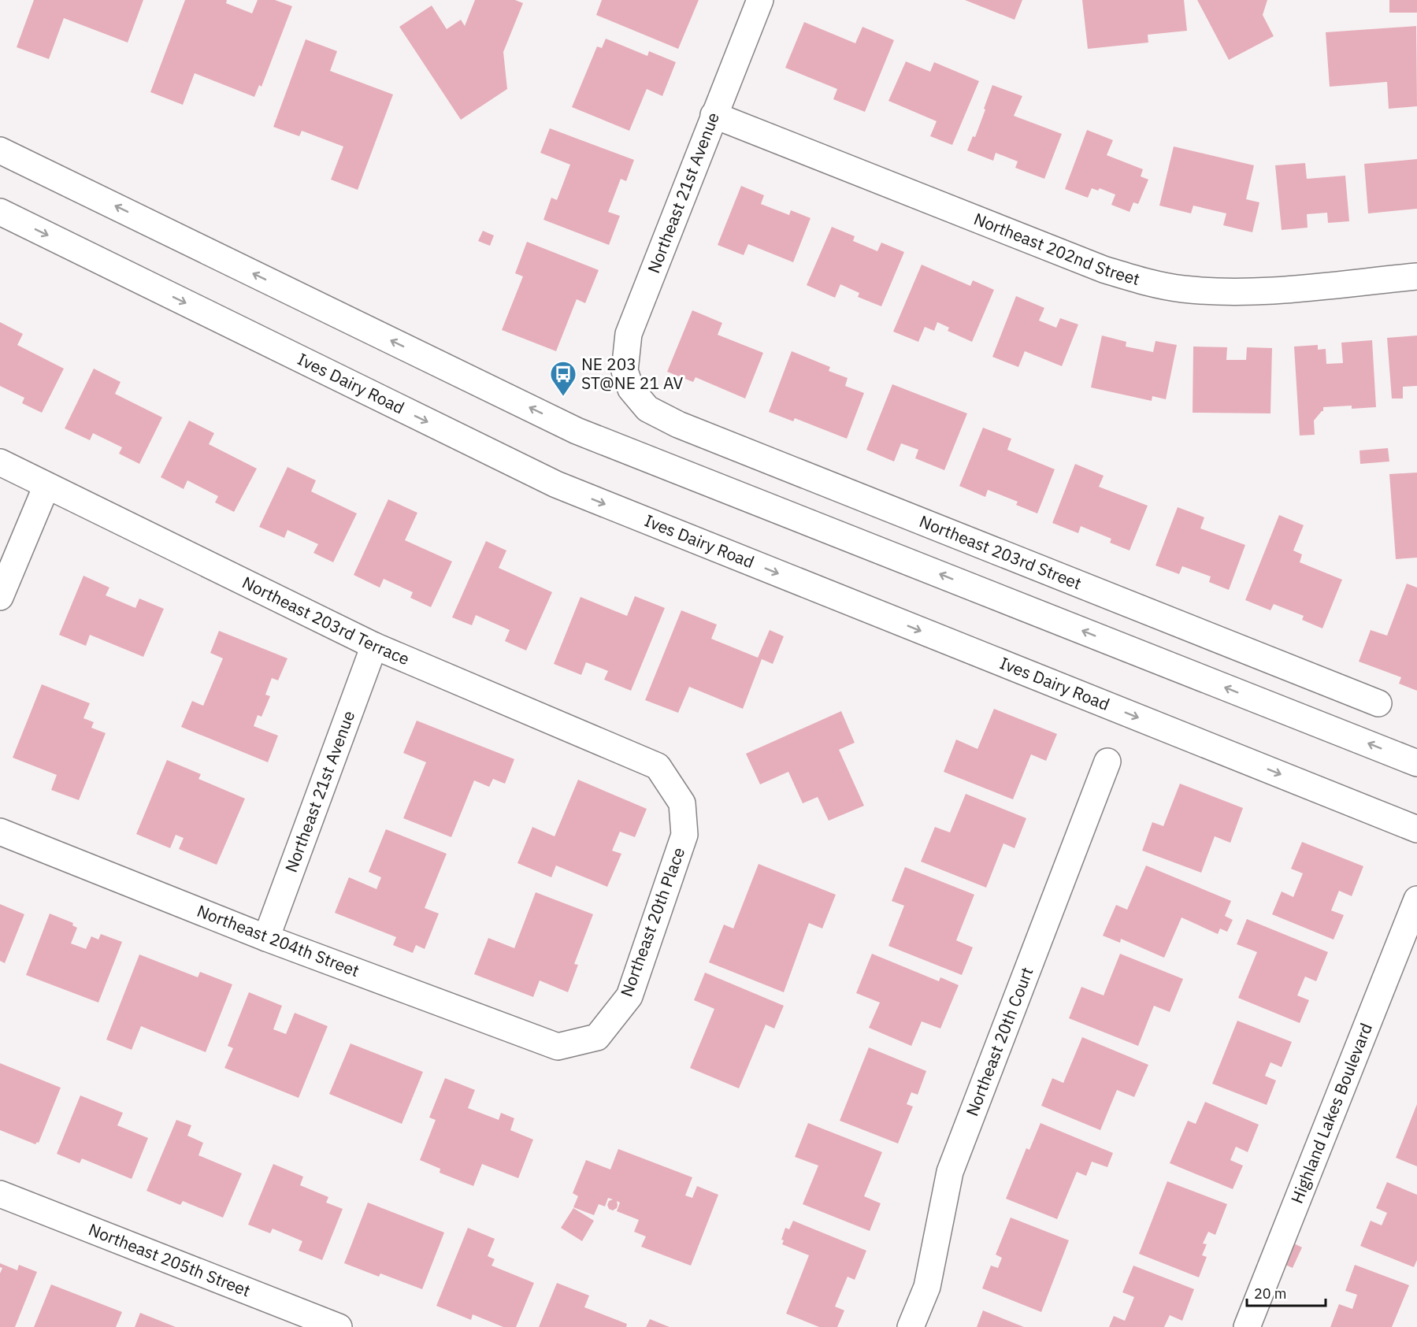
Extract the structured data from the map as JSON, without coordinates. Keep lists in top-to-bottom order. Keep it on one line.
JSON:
{"streets":{"street":["Northeast 21st Avenue","Northeast 202nd Street","Ives Dairy Road","Northeast 203rd Street","Northeast 203rd Terrace","Northeast 20th Place","Northeast 204th Street","Northeast 20th Court","Highland Lakes Boulevard","Northeast 205th Street"]},"crossings":[["Northeast 21st Avenue","Northeast 202nd Street"],["Northeast 21st Avenue","Northeast 203rd Street"],["Northeast 21st Avenue","Northeast 203rd Terrace"],["Northeast 21st Avenue","Northeast 204th Street"],["Northeast 203rd Terrace","Northeast 20th Place"],["Northeast 20th Place","Northeast 204th Street"]],"places":{"bus stop":["NE 203 ST@NE 21 AV"]},"scale_bar":"20 m"}
